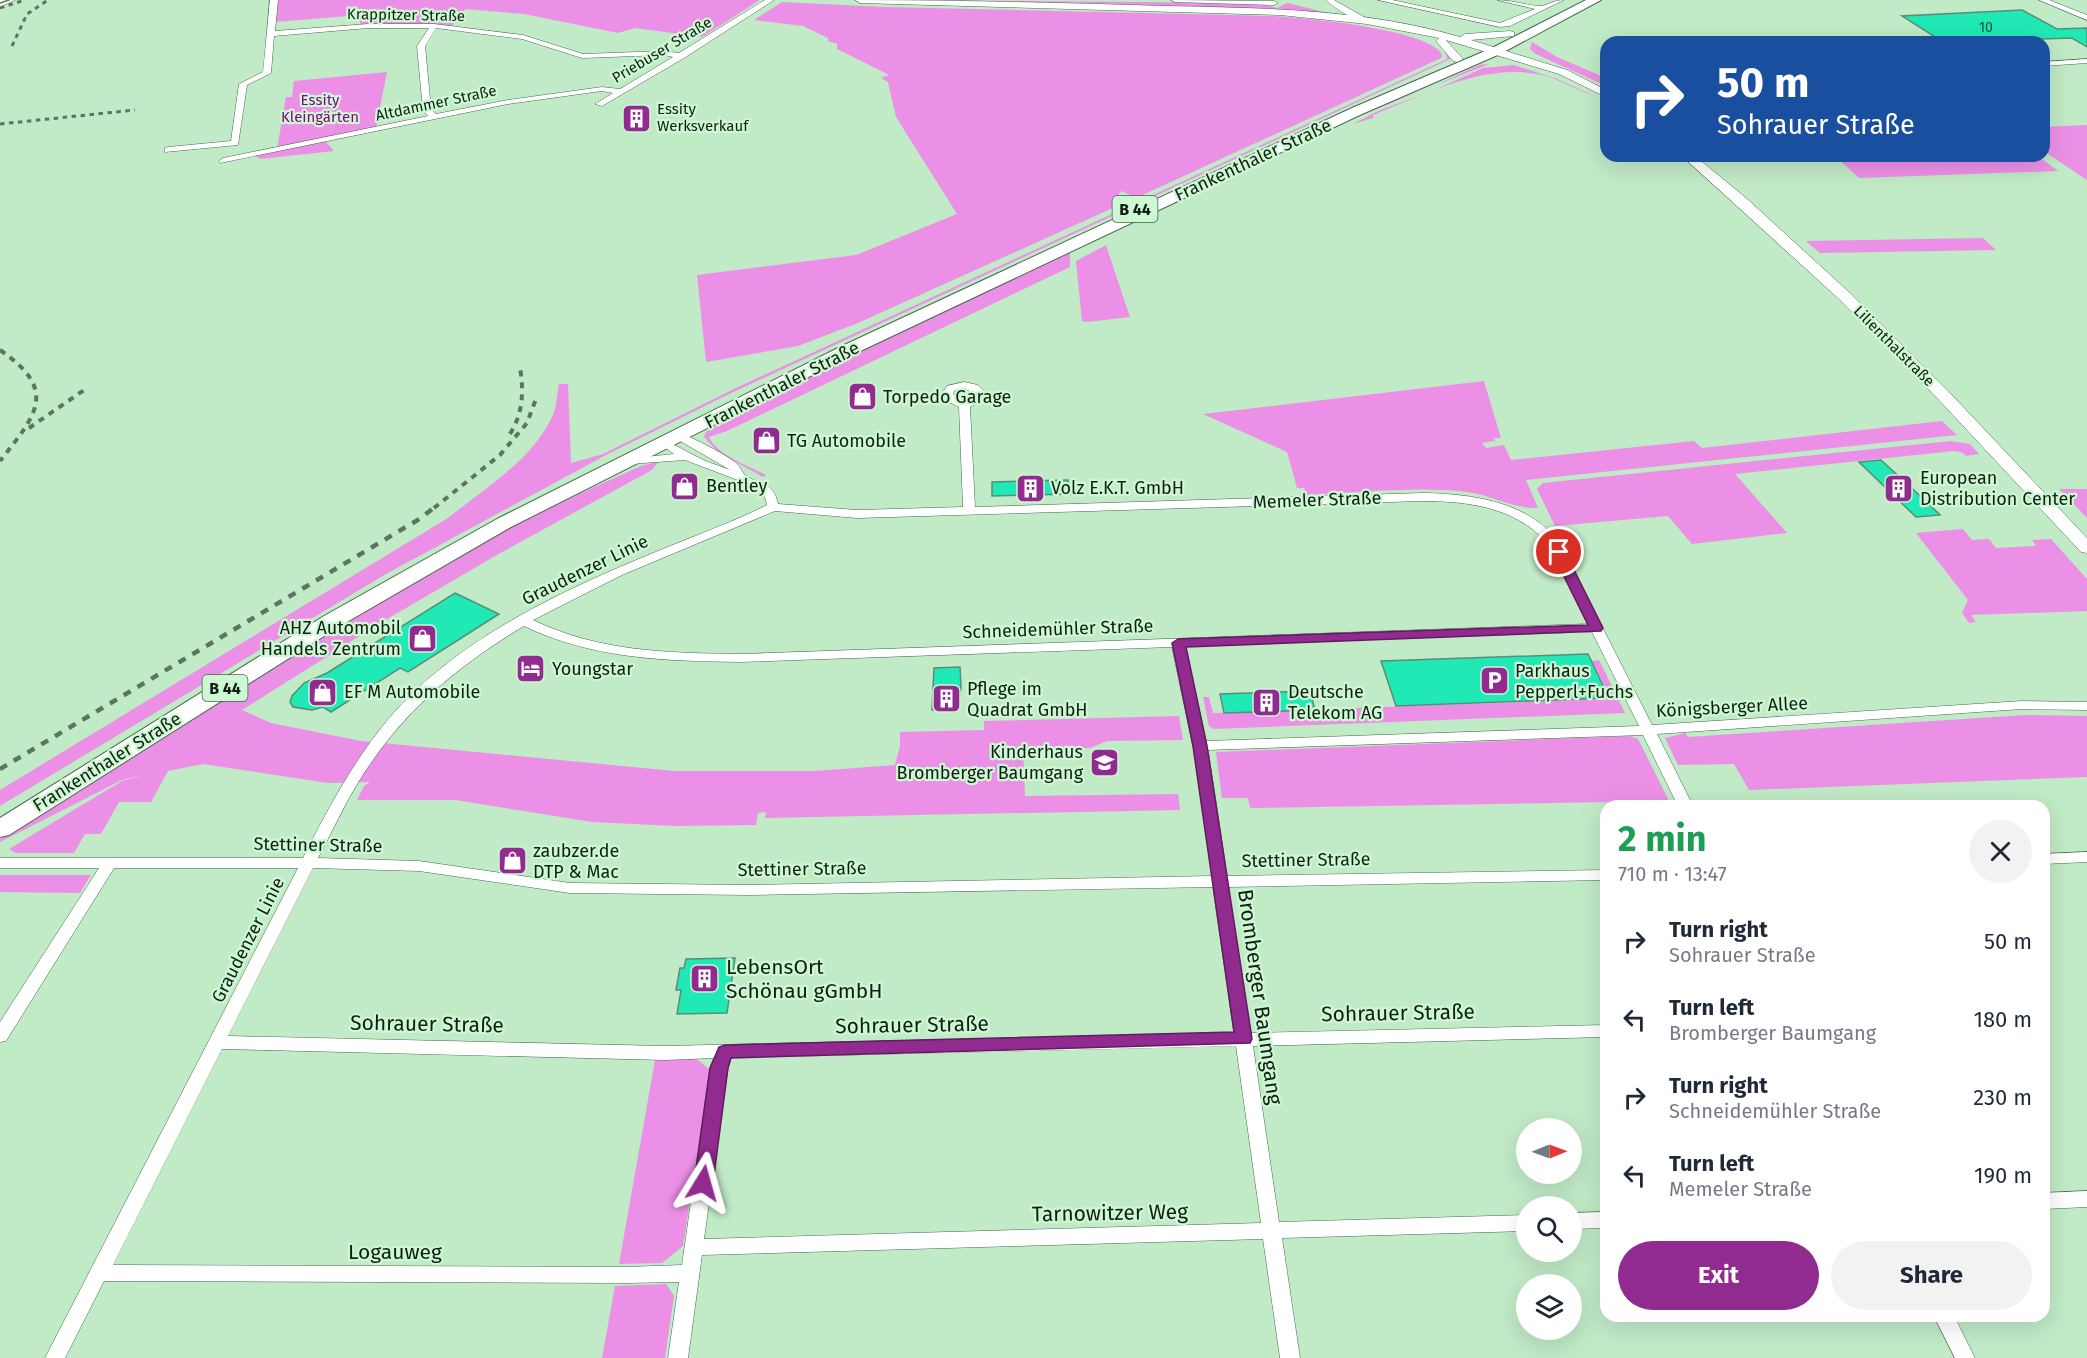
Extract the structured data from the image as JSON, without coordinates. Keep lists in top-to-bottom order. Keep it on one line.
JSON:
{"streets":{"main road":["Frankenthaler Straße","B 44"],"street":["Krappitzer Straße","Priebuser Straße","Altdammer Straße","Lilienthalstraße","Memeler Straße","Graudenzer Linie","Schneidemühler Straße","Königsberger Allee","Stettiner Straße","Bromberger Baumgang","Sohrauer Straße","Tarnowitzer Weg","Logauweg"]},"crossings":[["Krappitzer Straße","Priebuser Straße"],["Priebuser Straße","Altdammer Straße"],["Memeler Straße","Graudenzer Linie"],["Memeler Straße","Schneidemühler Straße"],["Memeler Straße","Königsberger Allee"],["Graudenzer Linie","Schneidemühler Straße"],["Graudenzer Linie","Stettiner Straße"],["Graudenzer Linie","Sohrauer Straße"],["Graudenzer Linie","Logauweg"],["Schneidemühler Straße","Bromberger Baumgang"],["Königsberger Allee","Bromberger Baumgang"],["Stettiner Straße","Bromberger Baumgang"],["Bromberger Baumgang","Sohrauer Straße"],["Bromberger Baumgang","Tarnowitzer Weg"]],"parks":["Essity Kleingärten"],"places":{"building":["Essity Werksverkauf","Volz E.K.T. GmbH","European Distribution Center","Pflege im Quadrat GmbH","Deutsche Telekom AG","LebensOrt Schönau gGmbH"],"shop":["Torpedo Garage","TG Automobile","Bentley","AHZ Automobil Handels Zentrum","EF M Automobile","zaubzer.de DTP & Mac"],"hotel":["Youngstar"],"parking":["Parkhaus Pepperl+Fuchs"],"school or university":["Kinderhaus Bromberger Baumgang"]},"house_numbers":["10"],"north":"right","page":{"turn":["50 m","Sohrauer Straße"],"heading":["2 min","710 m · 13:47"],"list":[{"name":"Turn right","note":"Sohrauer Straße","value":"50 m"},{"name":"Turn left","note":"Bromberger Baumgang","value":"180 m"},{"name":"Turn right","note":"Schneidemühler Straße","value":"230 m"},{"name":"Turn left","note":"Memeler Straße","value":"190 m"}],"buttons":["Exit","Share"]}}
